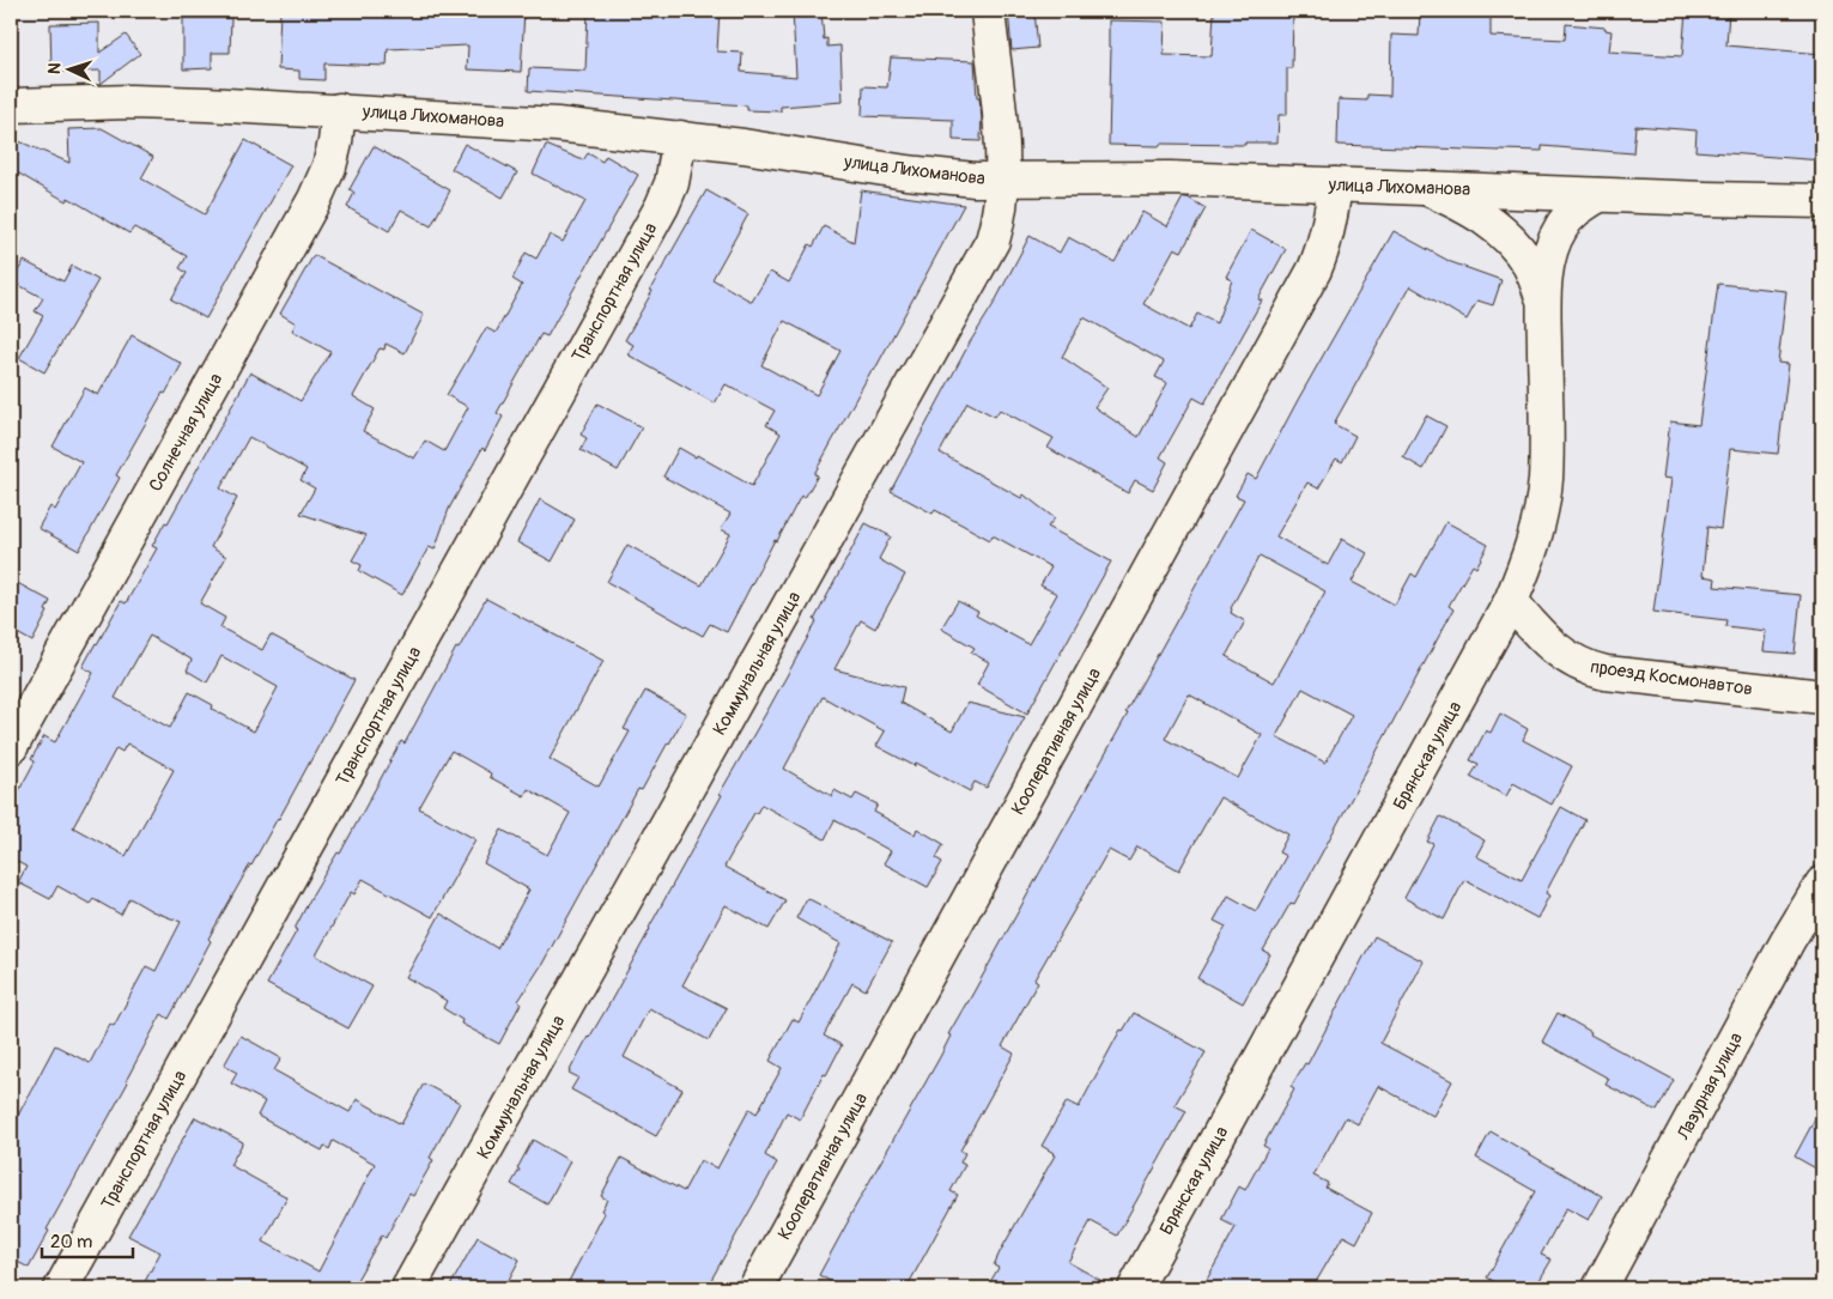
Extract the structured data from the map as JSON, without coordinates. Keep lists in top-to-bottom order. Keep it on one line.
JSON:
{"streets":{"street":["улица Лихоманова","Транспортная улица","Солнечная улица","Коммунальная улица","проезд Космонавтов","Кооперативная улица","Брянская улица","Лазурная улица"]},"crossings":[["улица Лихоманова","Транспортная улица"],["улица Лихоманова","Солнечная улица"],["улица Лихоманова","Коммунальная улица"],["улица Лихоманова","Кооперативная улица"],["улица Лихоманова","Брянская улица"],["проезд Космонавтов","Брянская улица"]],"scale_bar":"20 m","north":"left"}
